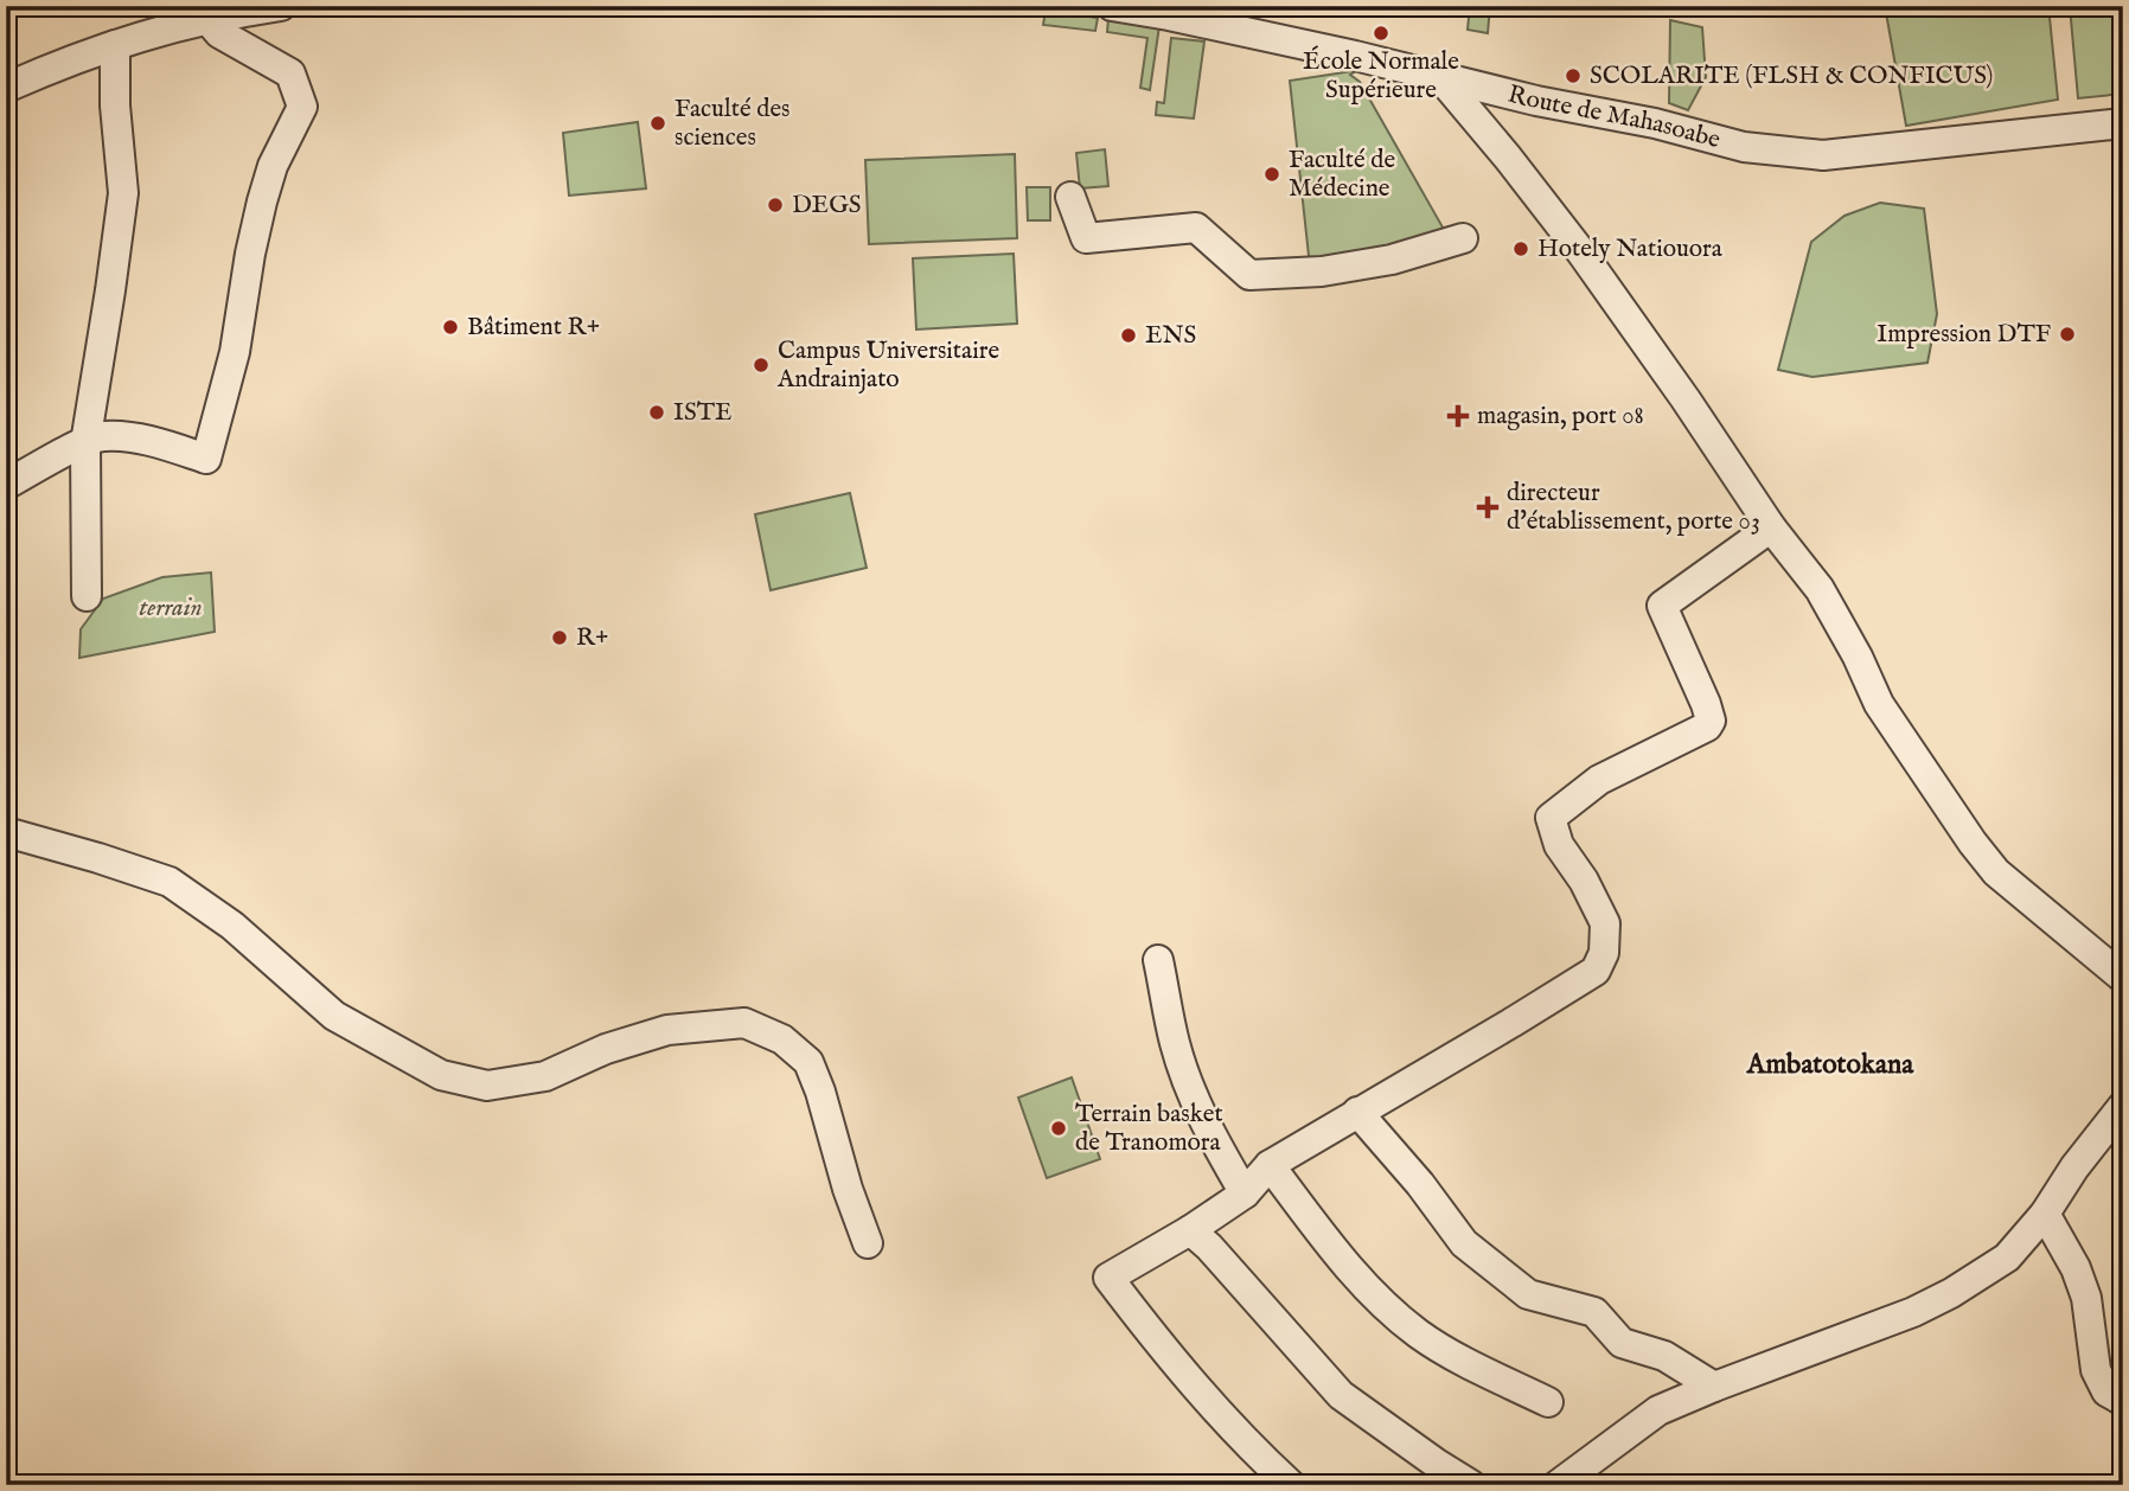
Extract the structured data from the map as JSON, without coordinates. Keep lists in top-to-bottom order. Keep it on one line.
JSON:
{"streets":{"street":["Route de Mahasoabe"]},"districts":["Ambatotokana"],"parks":["terrain"],"places":{"other":["École Normale Supérieure","SCOLARITE (FLSH & CONFICUS)","Faculté des sciences","Faculté de Médecine","DEGS","Hotely Natiouora","Bâtiment R+","Impression DTF","ENS","Campus Universitaire Andrainjato","ISTE","R+","Terrain basket de Tranomora"],"health":["magasin, port 08","directeur d'établissement, porte 03"]}}
